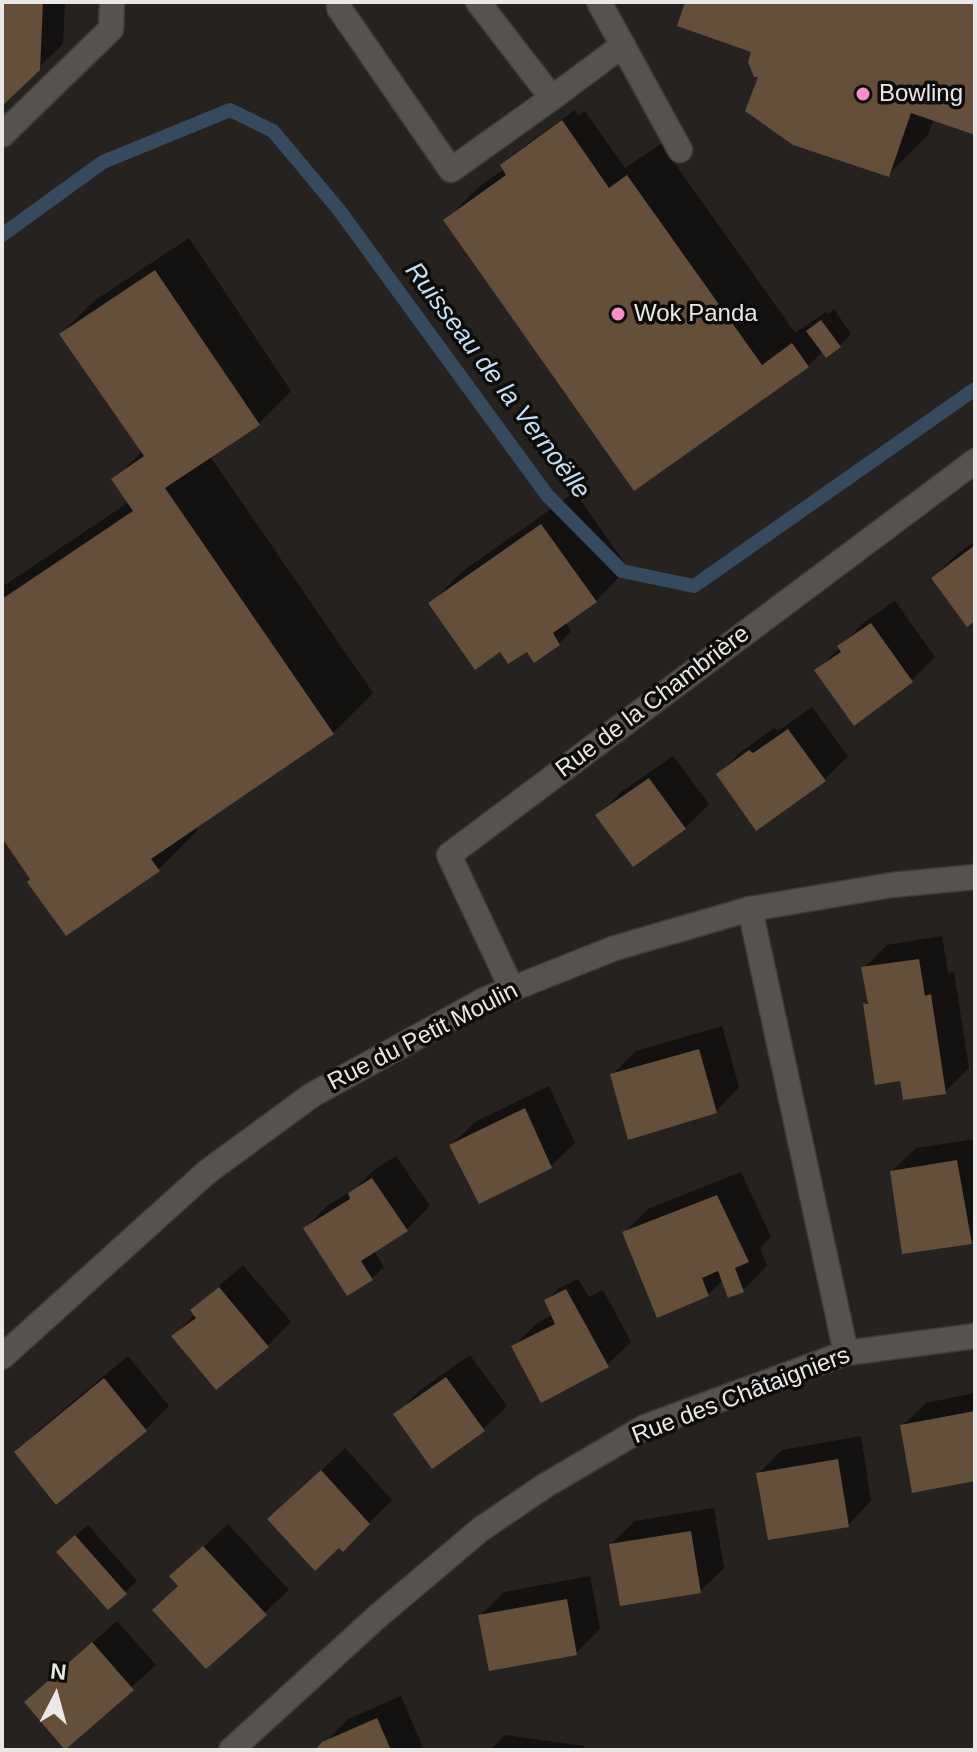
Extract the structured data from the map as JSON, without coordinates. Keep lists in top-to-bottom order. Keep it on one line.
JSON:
{"streets":{"street":["Rue de la Chambrière","Rue du Petit Moulin","Rue des Châtaigniers"]},"crossings":[["Rue de la Chambrière","Rue du Petit Moulin"]],"water":["Ruisseau de la Vernoëlle"],"places":["Bowling","Wok Panda"],"north":"top"}
